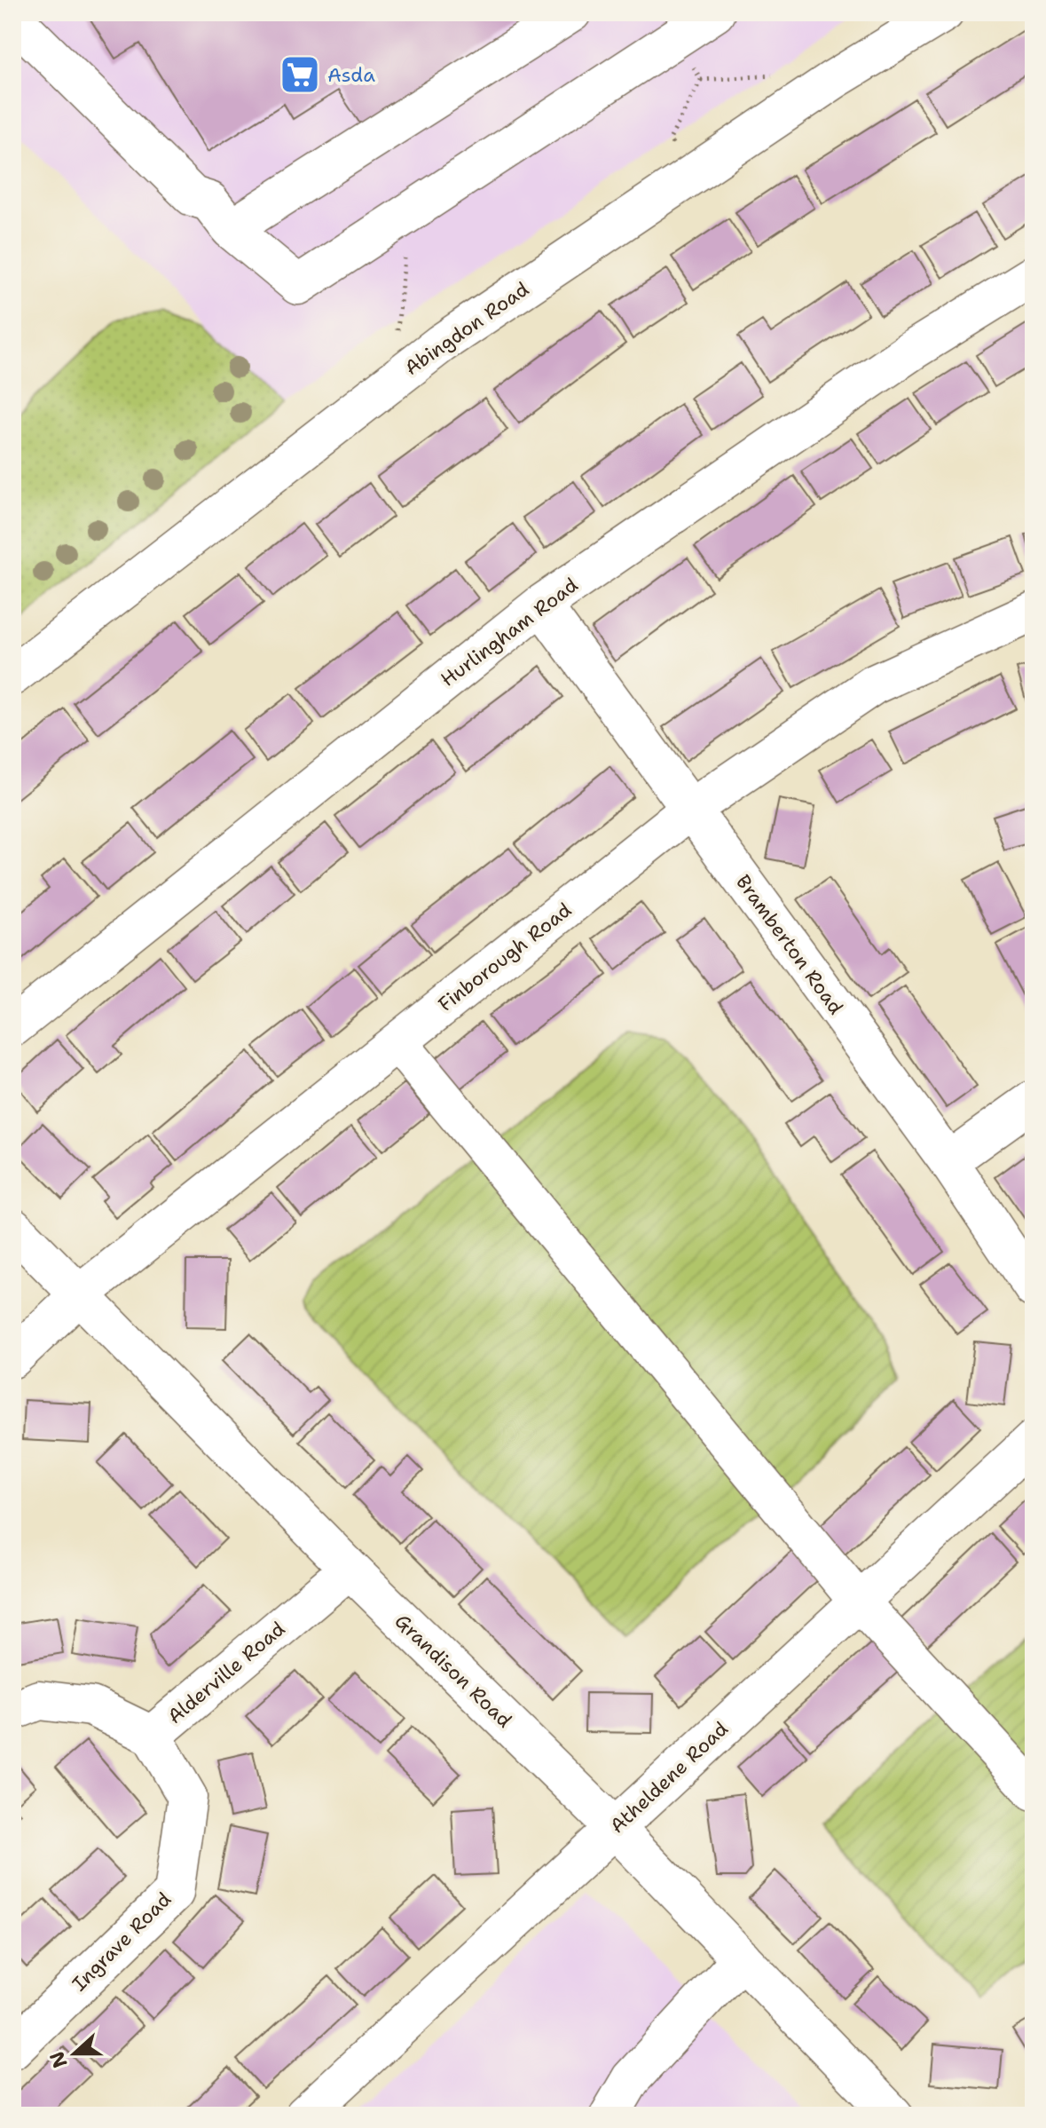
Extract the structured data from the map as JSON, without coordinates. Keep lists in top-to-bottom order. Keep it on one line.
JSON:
{"streets":{"street":["Abingdon Road","Hurlingham Road","Bramberton Road","Finborough Road","Grandison Road","Alderville Road","Atheldene Road","Ingrave Road"]},"crossings":[["Hurlingham Road","Bramberton Road"],["Bramberton Road","Finborough Road"],["Finborough Road","Grandison Road"],["Grandison Road","Alderville Road"],["Grandison Road","Atheldene Road"],["Alderville Road","Ingrave Road"]],"places":{"supermarket":["Asda"]},"north":"left"}
